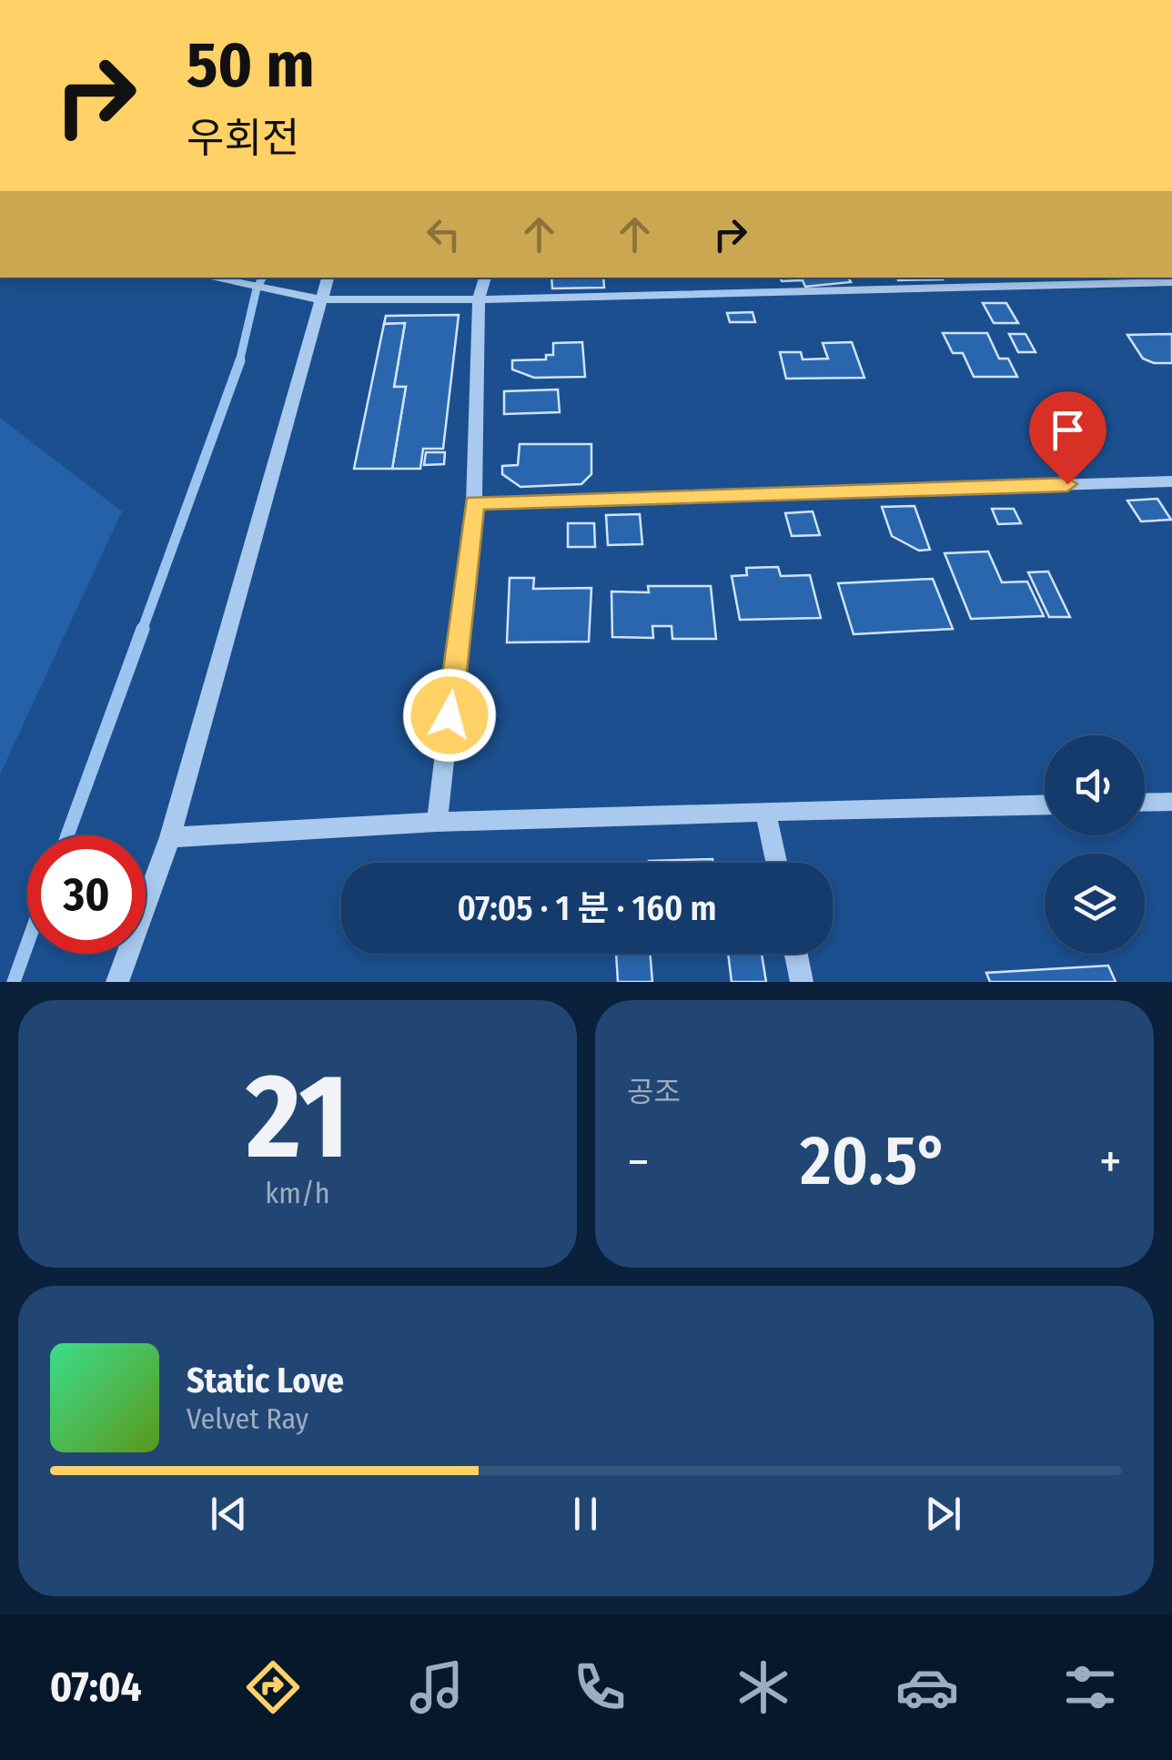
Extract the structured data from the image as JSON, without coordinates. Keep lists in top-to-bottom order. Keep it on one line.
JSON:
{"page":{"turn":["50 m","우회전"],"limit":"30","trip":"07:05 · 1 분 · 160 m","tile":[["21","km/h"],"공조"],"heat":["−","20.5°","+"],"song":["Static Love","Velvet Ray"],"tabs":"07:04"}}
